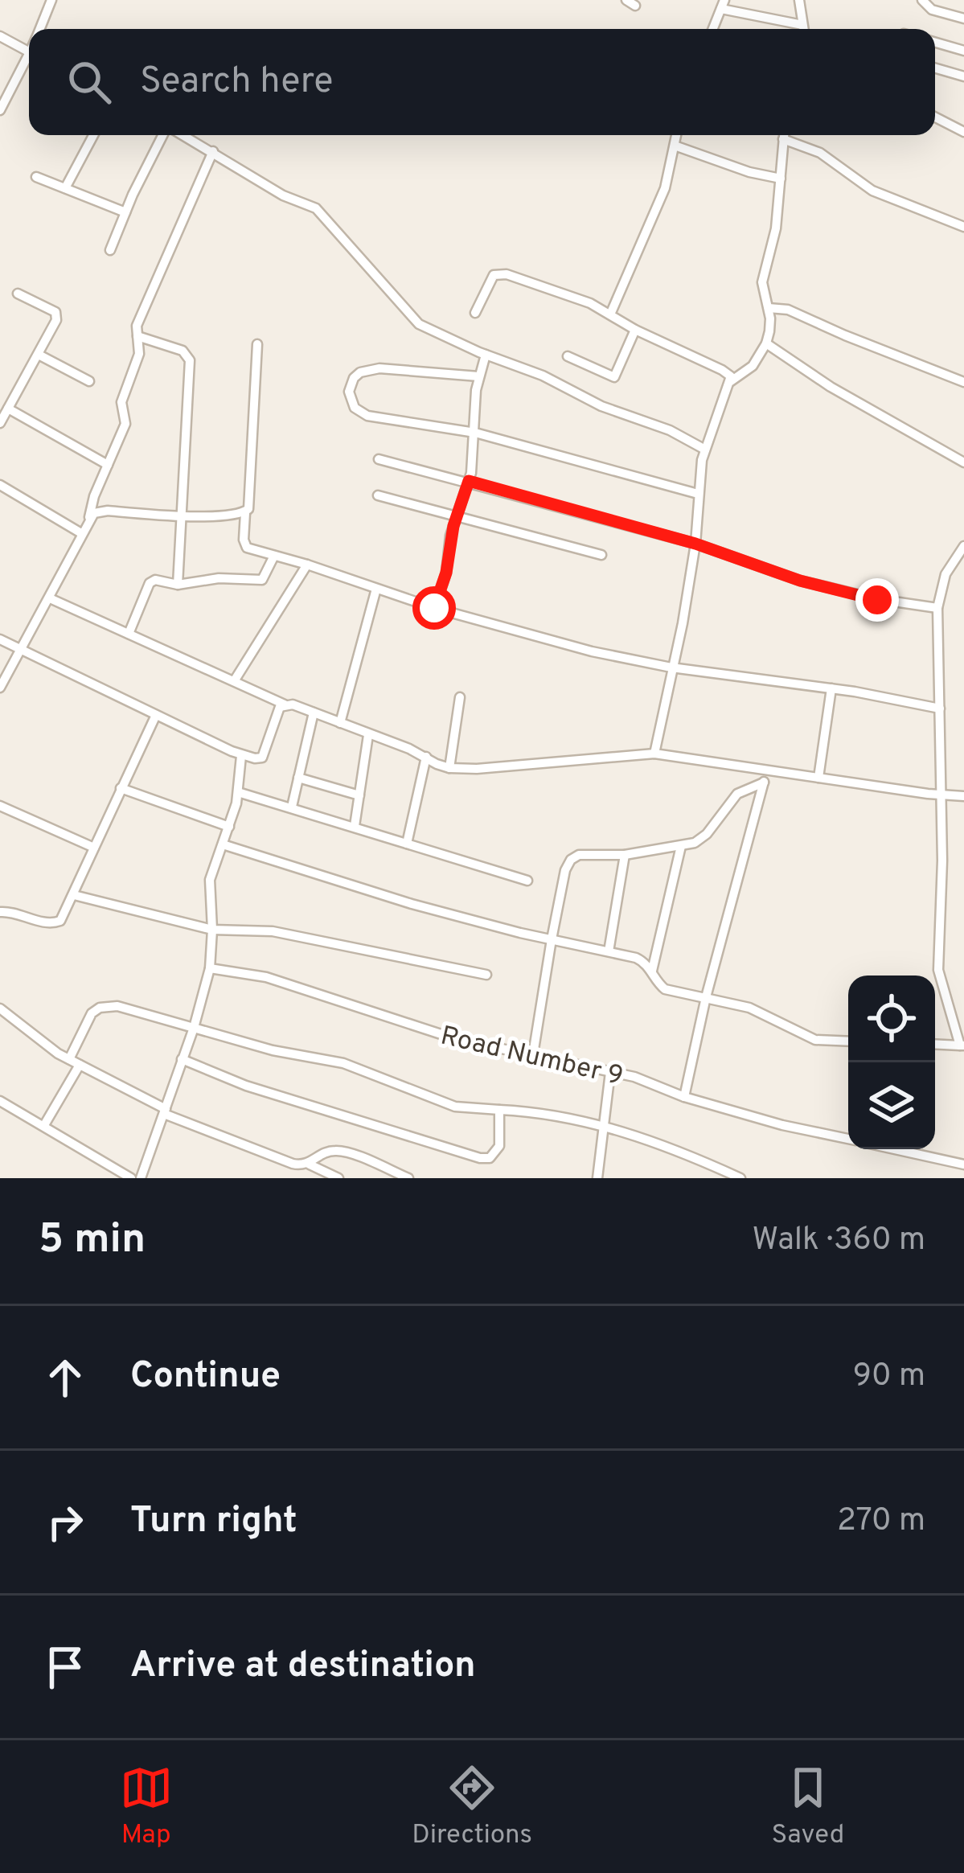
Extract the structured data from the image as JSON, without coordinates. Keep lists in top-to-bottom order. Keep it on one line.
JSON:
{"streets":{"street":["Road Number 9"]},"page":{"search":"Search here","heading":["5 min","Walk · 360 m"],"list":[["Continue","90 m"],["Turn right","270 m"],"Arrive at destination"],"nav":["Map","Directions","Saved"]}}
